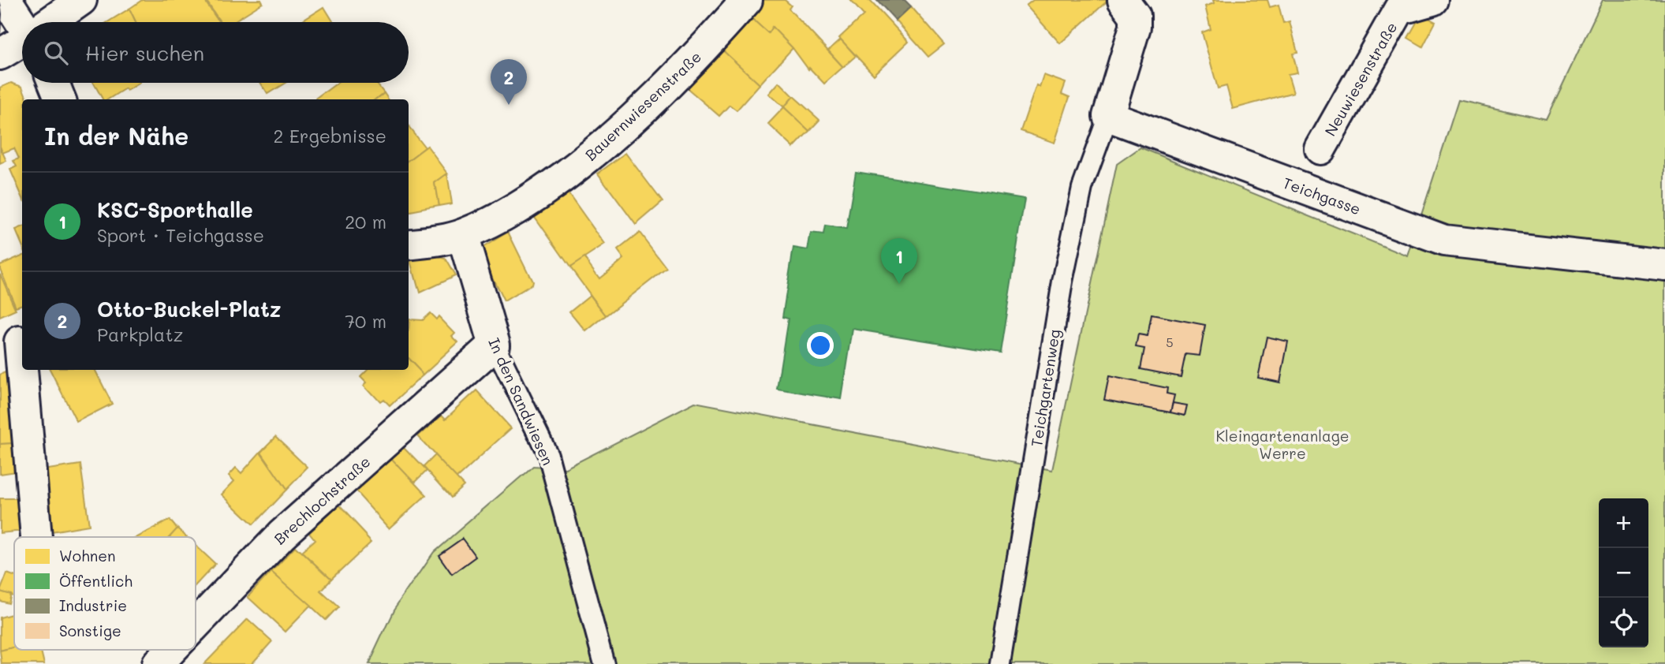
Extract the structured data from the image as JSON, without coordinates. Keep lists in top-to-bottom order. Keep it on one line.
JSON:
{"streets":{"street":["Neuwiesenstraße","Bauernwiesenstraße","Teichgasse","In den Sandwiesen","Brechlochstraße"],"lane":["Teichgartenweg"]},"crossings":[["Bauernwiesenstraße","In den Sandwiesen"],["Teichgasse","Teichgartenweg"],["In den Sandwiesen","Brechlochstraße"]],"parks":["Kleingartenanlage Werre"],"house_numbers":["5"],"legend":["Wohnen","Öffentlich","Industrie","Sonstige"],"page":{"search":"Hier suchen","pins":["2","1"],"heading":["In der Nähe","2 Ergebnisse"],"list":[{"mark":"1","name":"KSC-Sporthalle","note":"Sport · Teichgasse","value":"20 m"},{"mark":"2","name":"Otto-Buckel-Platz","note":"Parkplatz","value":"70 m"}],"map_buttons":["+","−"]}}
